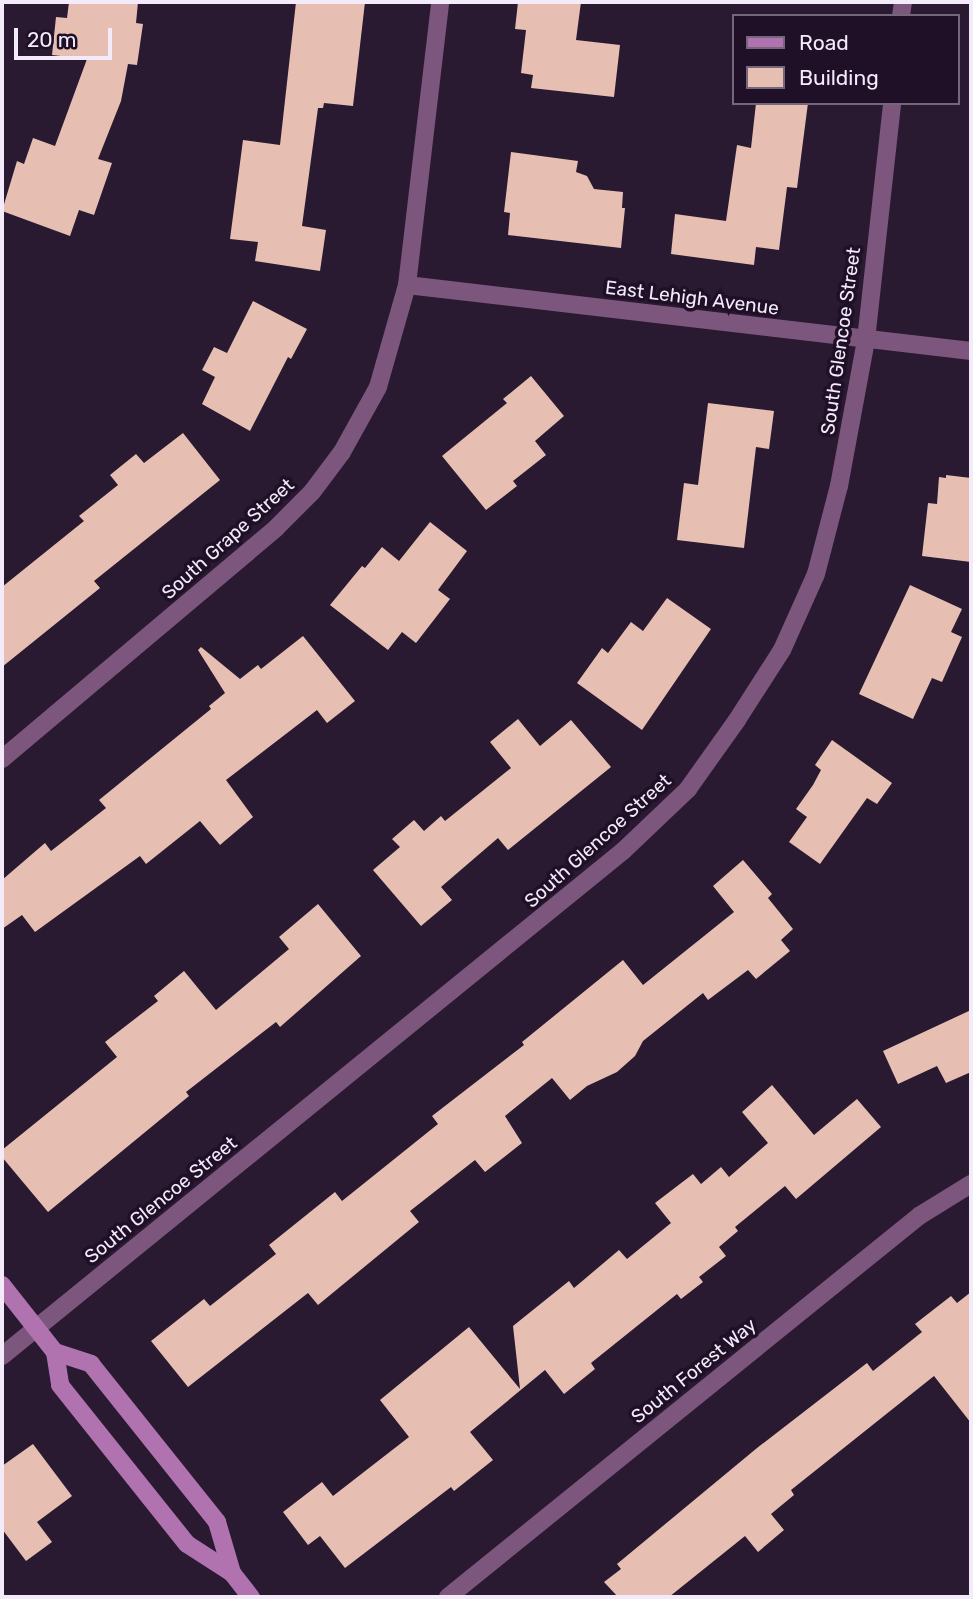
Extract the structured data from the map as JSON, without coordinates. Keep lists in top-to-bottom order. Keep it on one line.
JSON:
{"streets":{"street":["East Lehigh Avenue","South Glencoe Street","South Grape Street","South Forest Way"]},"crossings":[["East Lehigh Avenue","South Glencoe Street"],["East Lehigh Avenue","South Grape Street"]],"legend":["Road","Building"],"scale_bar":"20 m"}
